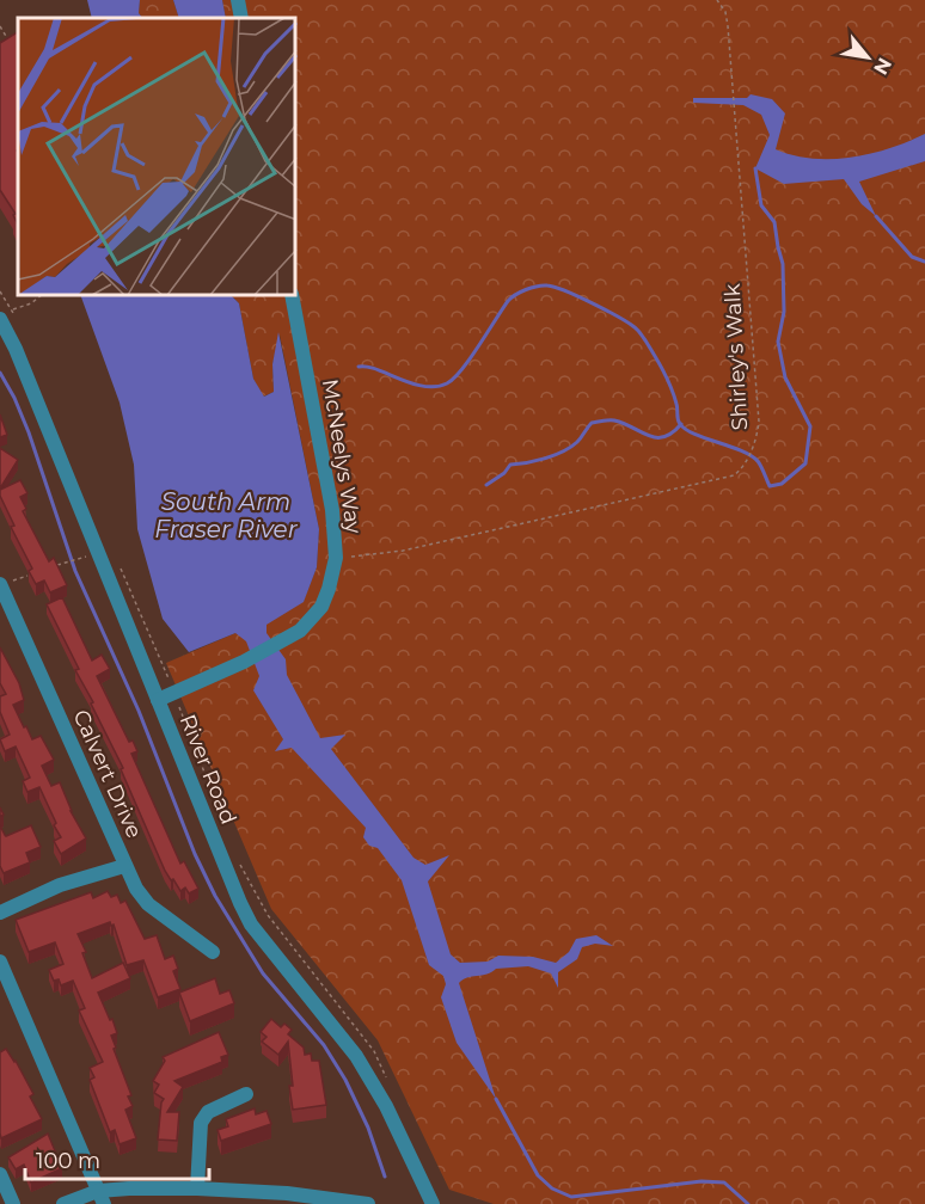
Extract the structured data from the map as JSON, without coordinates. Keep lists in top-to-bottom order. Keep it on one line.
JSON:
{"streets":{"street":["McNeelys Way","River Road","Calvert Drive"],"path":["Shirley's Walk"]},"crossings":[["Shirley's Walk","McNeelys Way"],["McNeelys Way","River Road"]],"water":["South Arm Fraser River"],"scale_bar":"100 m","north":"bottom right"}
